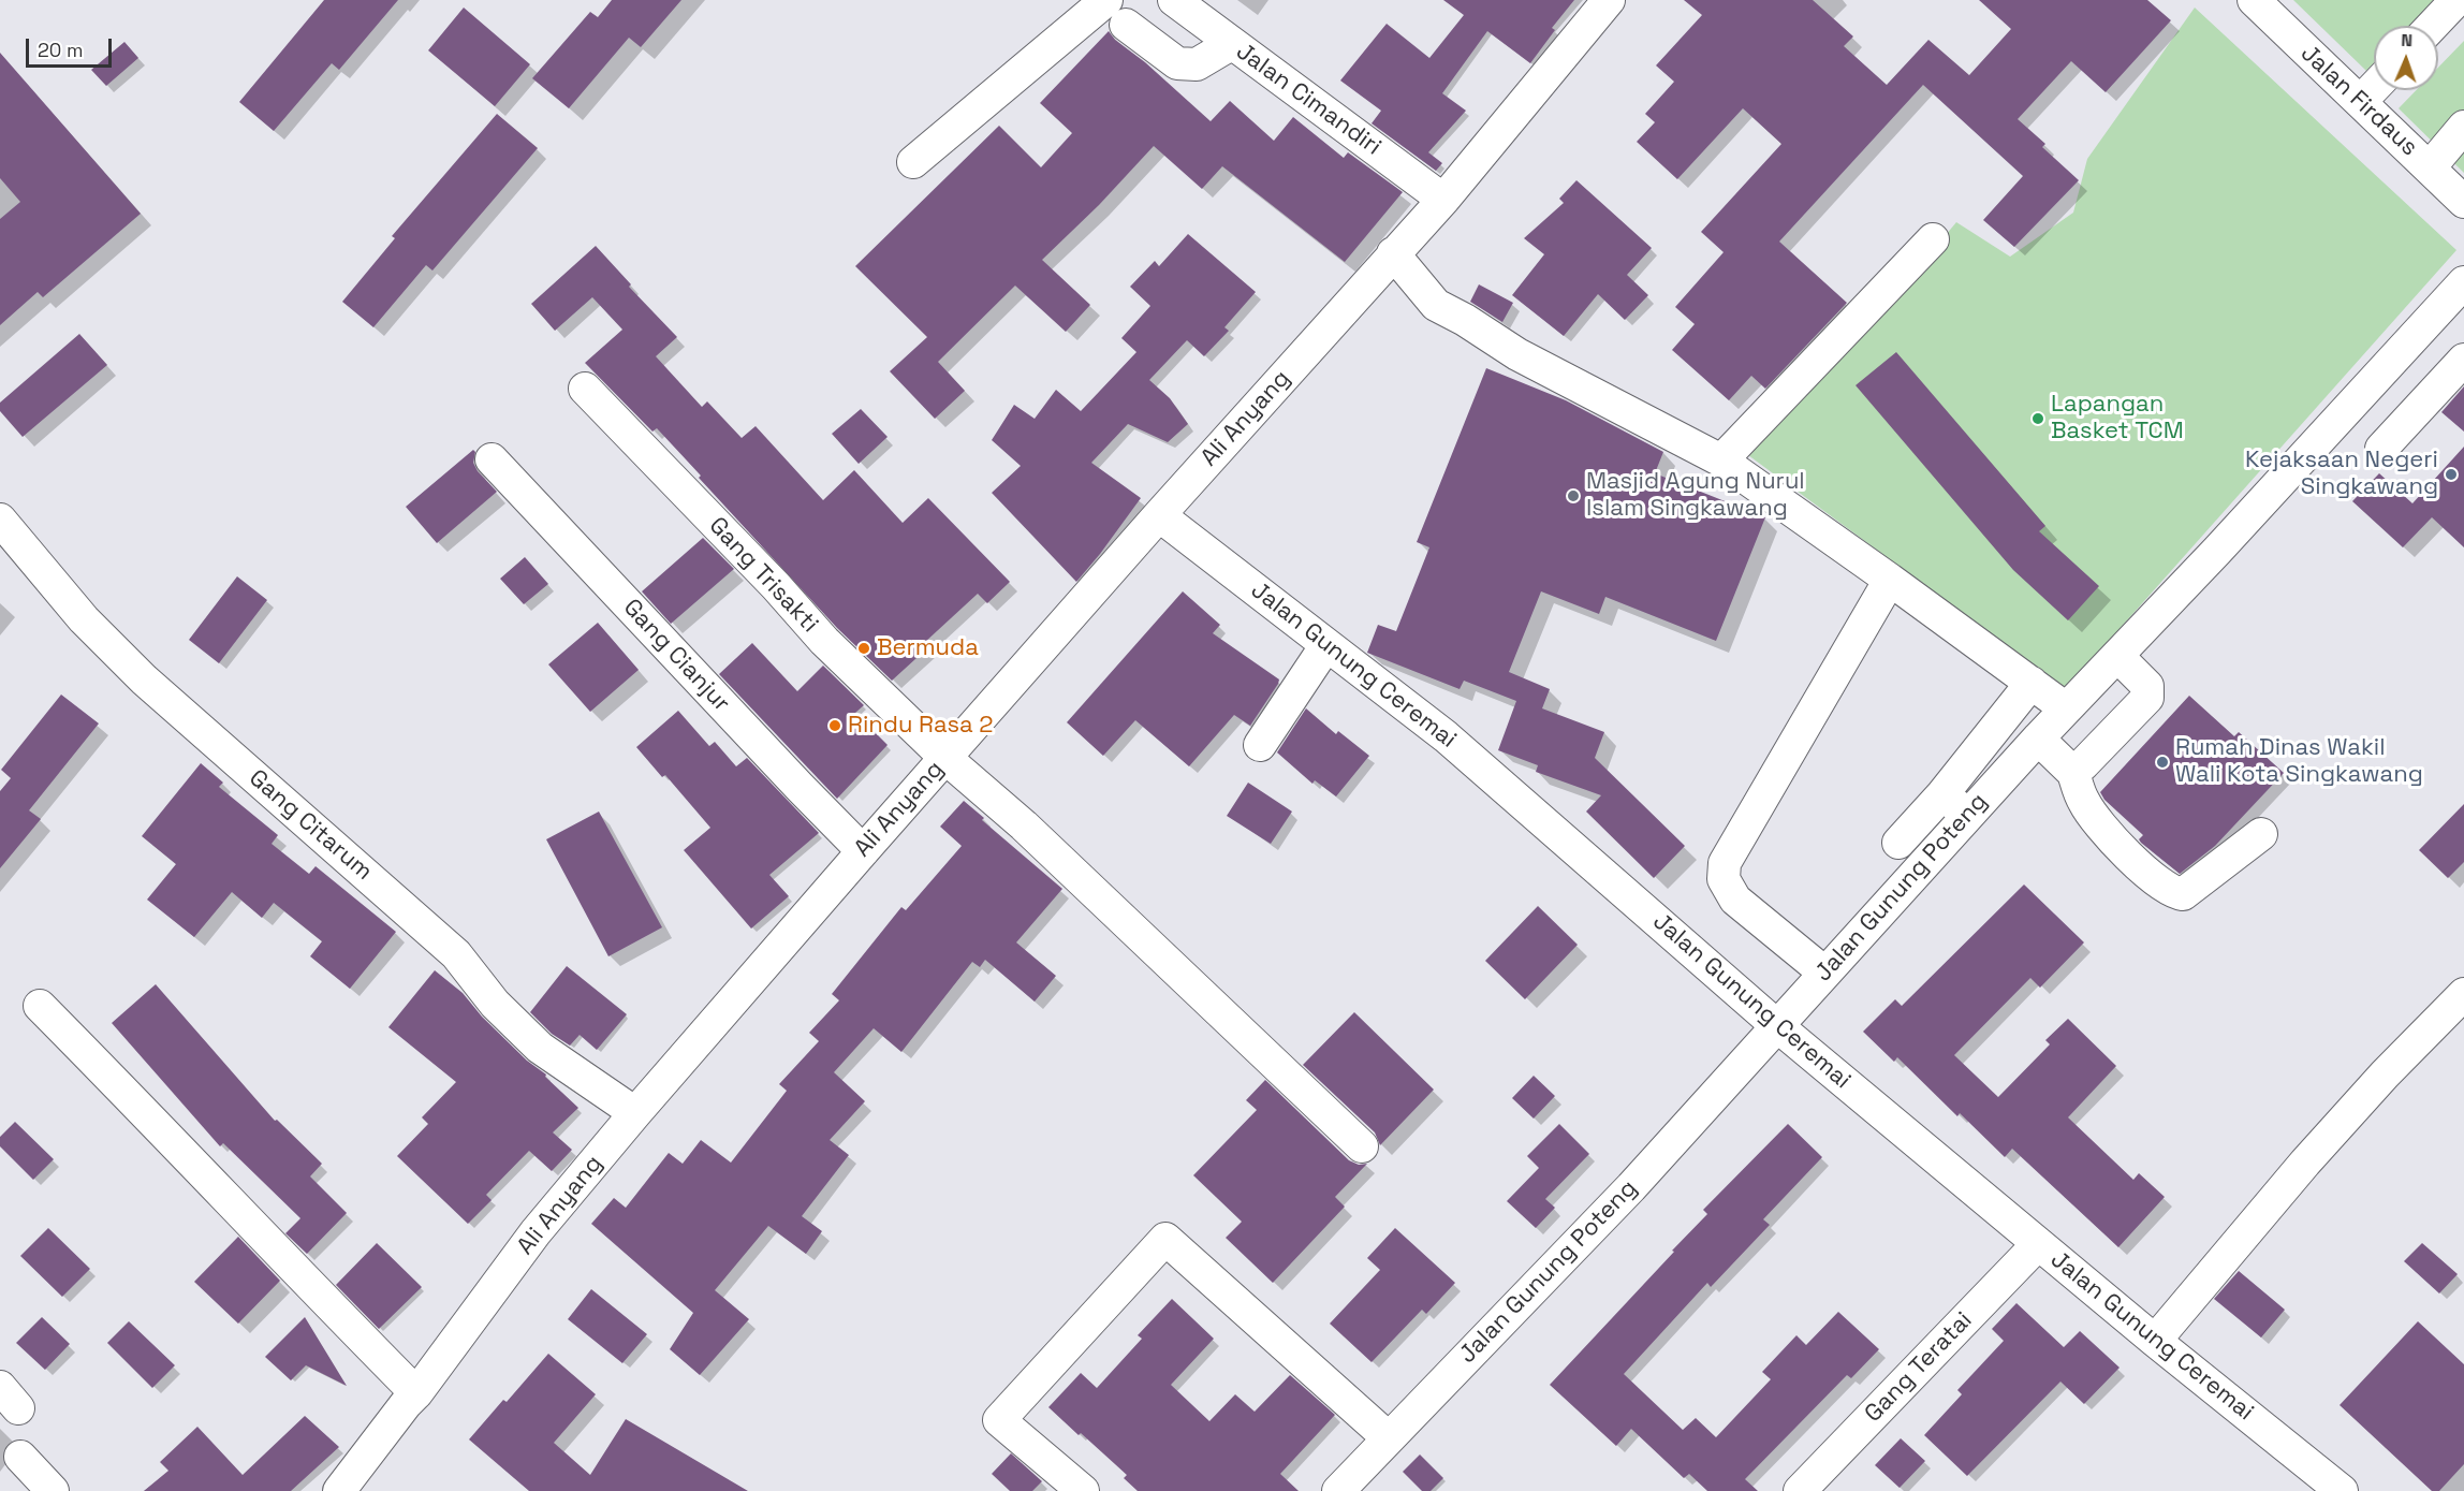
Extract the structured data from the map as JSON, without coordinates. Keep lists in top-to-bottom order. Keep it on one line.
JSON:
{"streets":{"street":["Jalan Cimandiri","Jalan Firdaus","Ali Anyang","Gang Trisakti","Gang Cianjur","Jalan Gunung Ceremai","Gang Citarum","Jalan Gunung Poteng","Gang Teratai"]},"crossings":[["Jalan Cimandiri","Ali Anyang"],["Ali Anyang","Gang Trisakti"],["Ali Anyang","Gang Cianjur"],["Ali Anyang","Jalan Gunung Ceremai"],["Ali Anyang","Gang Citarum"],["Jalan Gunung Ceremai","Jalan Gunung Poteng"],["Jalan Gunung Ceremai","Gang Teratai"]],"places":["Lapangan Basket TCM","Kejaksaan Negeri Singkawang","Masjid Agung Nurul Islam Singkawang","Bermuda","Rindu Rasa 2","Rumah Dinas Wakil Wali Kota Singkawang"],"scale_bar":"20 m","north":"top"}
